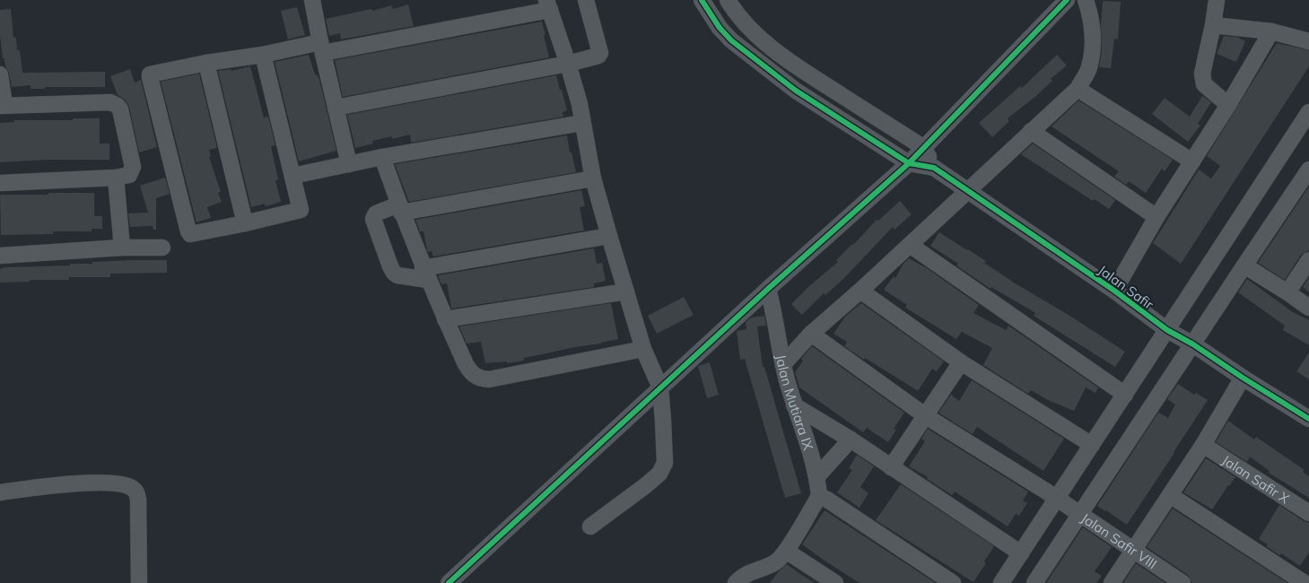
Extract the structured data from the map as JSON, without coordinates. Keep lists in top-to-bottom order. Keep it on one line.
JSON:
{"streets":{"street":["Jalan Safir","Jalan Mutiara IX","Jalan Safir X","Jalan Safir VIII"]}}
